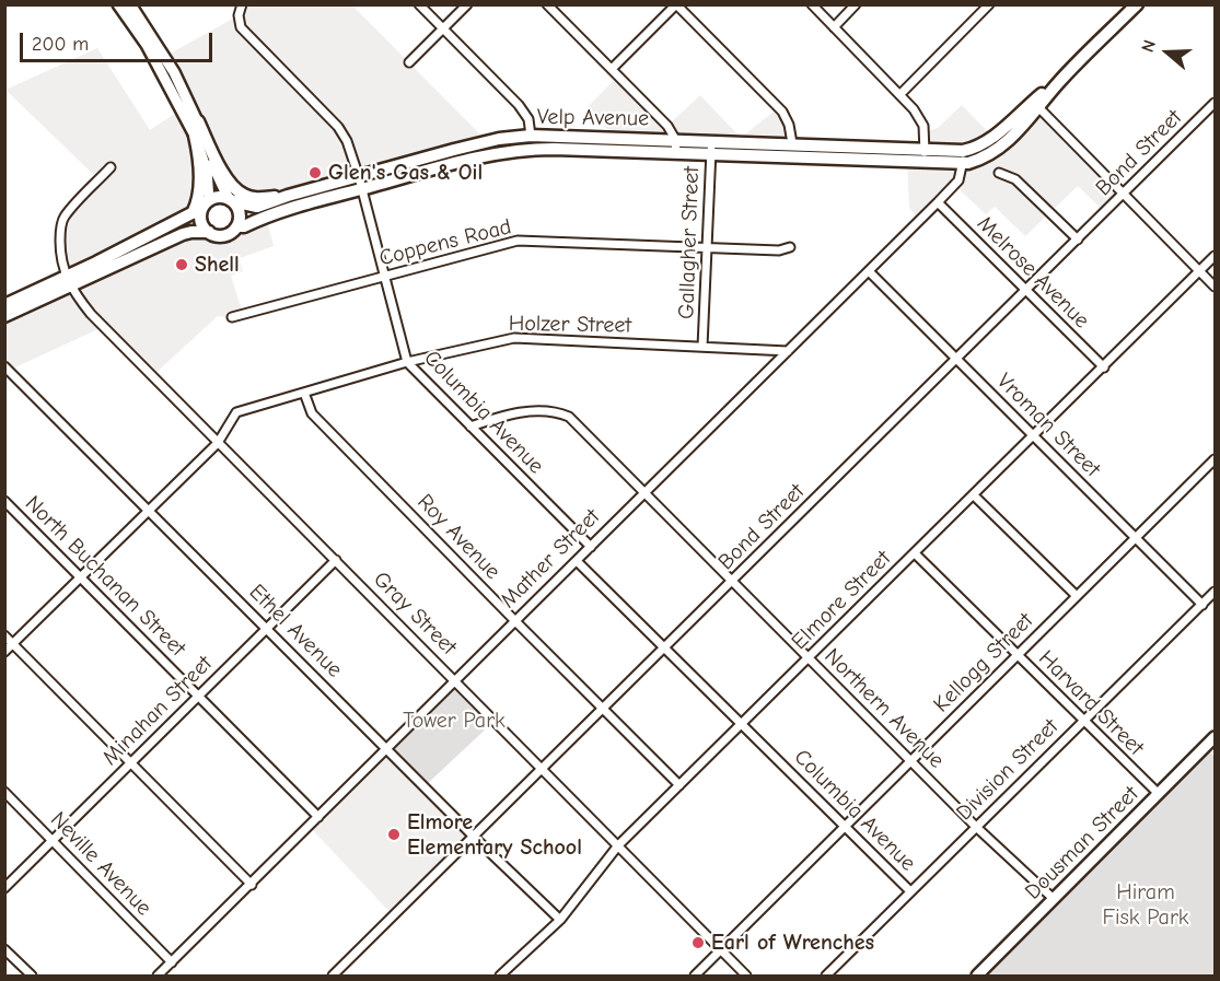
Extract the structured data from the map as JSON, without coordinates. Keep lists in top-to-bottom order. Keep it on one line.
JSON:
{"streets":{"main road":["Velp Avenue"],"street":["Bond Street","Coppens Road","Gallagher Street","Melrose Avenue","Holzer Street","Columbia Avenue","Vroman Street","Roy Avenue","Mather Street","North Buchanan Street","Elmore Street","Gray Street","Ethel Avenue","Kellogg Street","Harvard Street","Northern Avenue","Minahan Street","Division Street","Dousman Street","Neville Avenue"]},"crossings":[["Velp Avenue","Gallagher Street"],["Velp Avenue","Columbia Avenue"],["Velp Avenue","Mather Street"],["Bond Street","Melrose Avenue"],["Bond Street","Columbia Avenue"],["Bond Street","Vroman Street"],["Bond Street","Roy Avenue"],["Bond Street","Gray Street"],["Bond Street","Ethel Avenue"],["Bond Street","Northern Avenue"],["Coppens Road","Gallagher Street"],["Coppens Road","Columbia Avenue"],["Gallagher Street","Holzer Street"],["Melrose Avenue","Mather Street"],["Melrose Avenue","Elmore Street"],["Holzer Street","Columbia Avenue"],["Holzer Street","Roy Avenue"],["Holzer Street","Mather Street"],["Holzer Street","North Buchanan Street"],["Holzer Street","Gray Street"],["Holzer Street","Ethel Avenue"],["Columbia Avenue","Mather Street"],["Columbia Avenue","Elmore Street"],["Columbia Avenue","Kellogg Street"],["Columbia Avenue","Northern Avenue"],["Columbia Avenue","Division Street"],["Vroman Street","Mather Street"],["Vroman Street","Elmore Street"],["Vroman Street","Kellogg Street"],["Vroman Street","Division Street"],["Roy Avenue","Mather Street"],["Roy Avenue","Elmore Street"],["Mather Street","North Buchanan Street"],["Mather Street","Gray Street"],["Mather Street","Ethel Avenue"],["Mather Street","Northern Avenue"],["Mather Street","Neville Avenue"],["North Buchanan Street","Minahan Street"],["Elmore Street","Gray Street"],["Elmore Street","Ethel Avenue"],["Elmore Street","Harvard Street"],["Elmore Street","Northern Avenue"],["Gray Street","Kellogg Street"],["Gray Street","Minahan Street"],["Ethel Avenue","Minahan Street"],["Kellogg Street","Harvard Street"],["Kellogg Street","Northern Avenue"],["Harvard Street","Division Street"],["Harvard Street","Dousman Street"],["Northern Avenue","Division Street"],["Northern Avenue","Dousman Street"],["Minahan Street","Neville Avenue"]],"parks":["Tower Park","Hiram Fisk Park"],"places":["Glen's Gas & Oil","Shell","Elmore Elementary School","Earl of Wrenches"],"scale_bar":"200 m","north":"left"}
